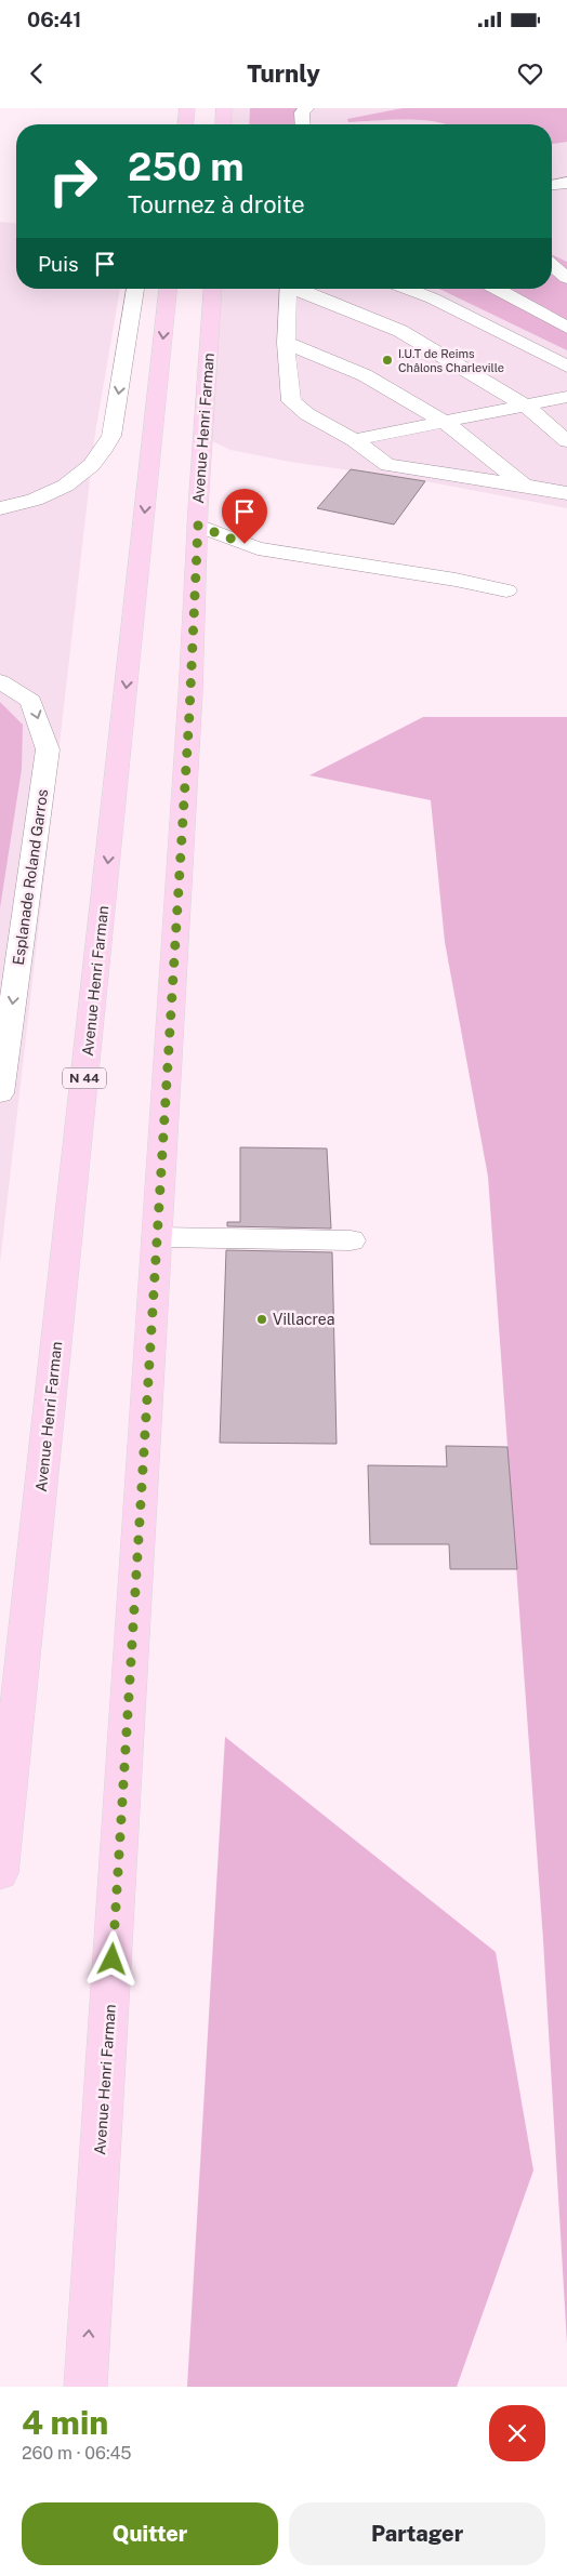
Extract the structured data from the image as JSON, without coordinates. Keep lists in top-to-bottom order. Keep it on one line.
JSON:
{"streets":{"main road":["Avenue Henri Farman","N 44"],"lane":["Esplanade Roland Garros"]},"one_way":["Esplanade Roland Garros"],"places":["I.U.T de Reims Châlons Charleville","Villacrea"],"page":{"status":"06:41","header":"Turnly","turn":["250 m","Tournez à droite"],"then":"Puis","heading":["4 min","260 m · 06:45"],"buttons":["Quitter","Partager"]}}
